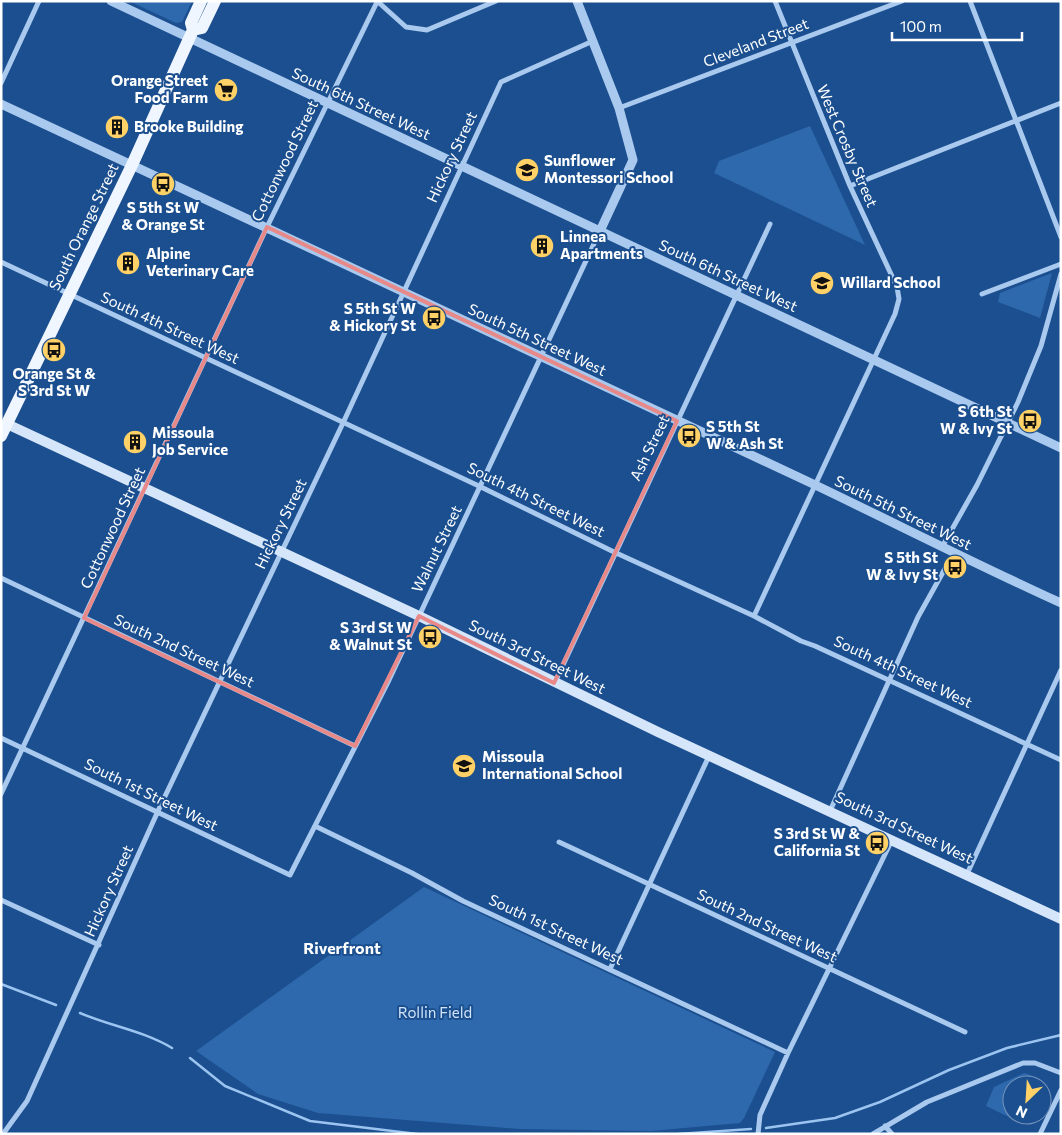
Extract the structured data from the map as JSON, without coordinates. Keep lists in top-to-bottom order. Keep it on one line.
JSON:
{"streets":{"main road":["South Orange Street","South 3rd Street West"],"street":["Cleveland Street","South 6th Street West","West Crosby Street","Hickory Street","Cottonwood Street","South 4th Street West","South 5th Street West","Ash Street","Walnut Street","South 2nd Street West","South 1st Street West"]},"crossings":[["Cleveland Street","West Crosby Street"],["South 6th Street West","West Crosby Street"],["South 6th Street West","Hickory Street"],["South 6th Street West","Cottonwood Street"],["South 6th Street West","South Orange Street"],["South 6th Street West","Ash Street"],["South 6th Street West","Walnut Street"],["Hickory Street","South 4th Street West"],["Hickory Street","South 5th Street West"],["Hickory Street","South 2nd Street West"],["Hickory Street","South 3rd Street West"],["Hickory Street","South 1st Street West"],["Cottonwood Street","South 4th Street West"],["Cottonwood Street","South 5th Street West"],["Cottonwood Street","South 2nd Street West"],["Cottonwood Street","South 3rd Street West"],["Cottonwood Street","South 1st Street West"],["South Orange Street","South 4th Street West"],["South Orange Street","South 5th Street West"],["South Orange Street","South 3rd Street West"],["South 4th Street West","Ash Street"],["South 4th Street West","Walnut Street"],["South 5th Street West","Ash Street"],["South 5th Street West","Walnut Street"],["Ash Street","South 3rd Street West"],["Walnut Street","South 2nd Street West"],["Walnut Street","South 3rd Street West"],["Walnut Street","South 1st Street West"]],"districts":["Riverfront"],"parks":["Rollin Field"],"places":{"supermarket":["Orange Street Food Farm"],"building":["Brooke Building","Linnea Apartments","Alpine Veterinary Care","Missoula Job Service"],"school or university":["Sunflower Montessori School","Willard School","Missoula International School"],"bus stop":["S 5th St W & Orange St","S 5th St W & Hickory St","Orange St & S 3rd St W","S 6th St W & Ivy St","S 5th St W & Ash St","S 5th St W & Ivy St","S 3rd St W & Walnut St","S 3rd St W & California St"]},"scale_bar":"100 m","north":"bottom left"}
